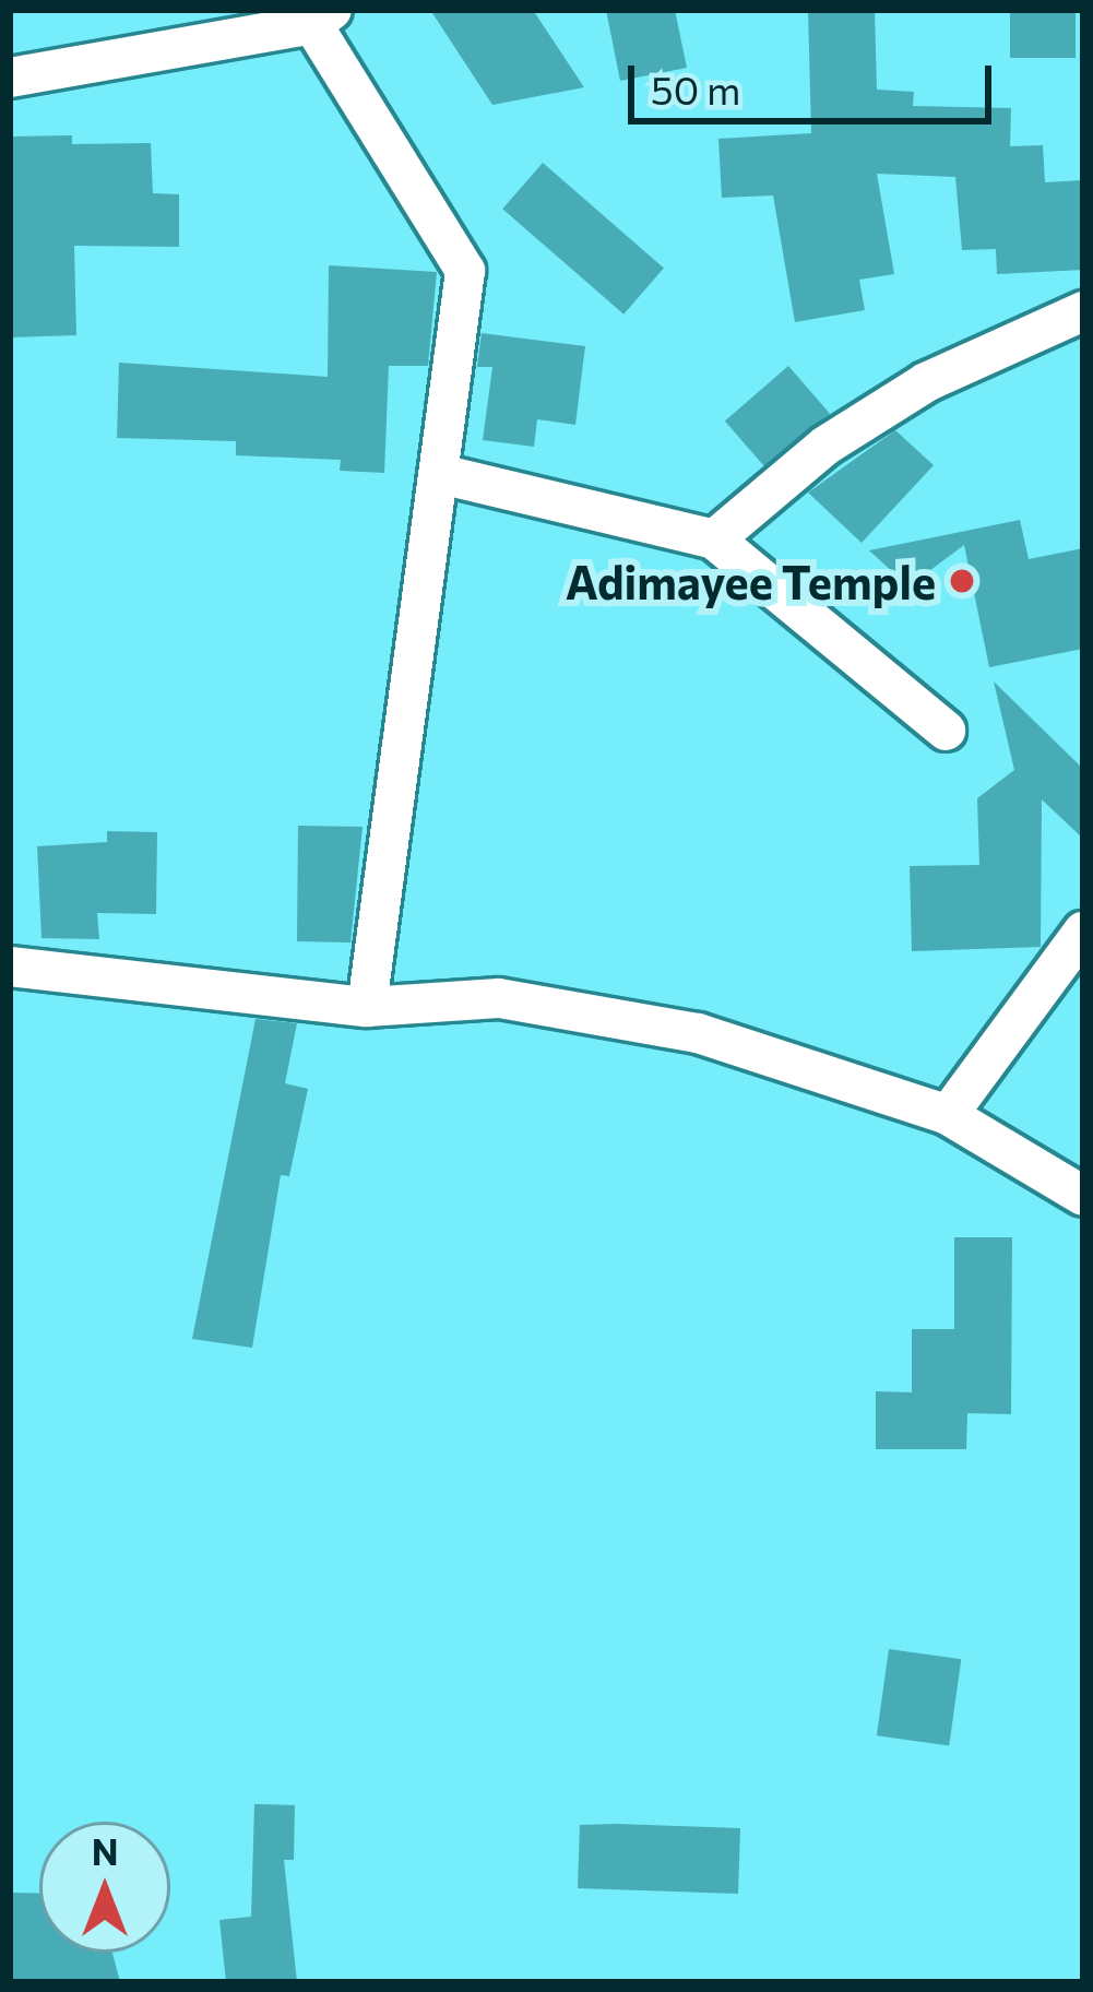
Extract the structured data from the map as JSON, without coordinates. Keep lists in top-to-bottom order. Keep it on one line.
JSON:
{"places":["Adimayee Temple"],"scale_bar":"50 m","north":"top"}
